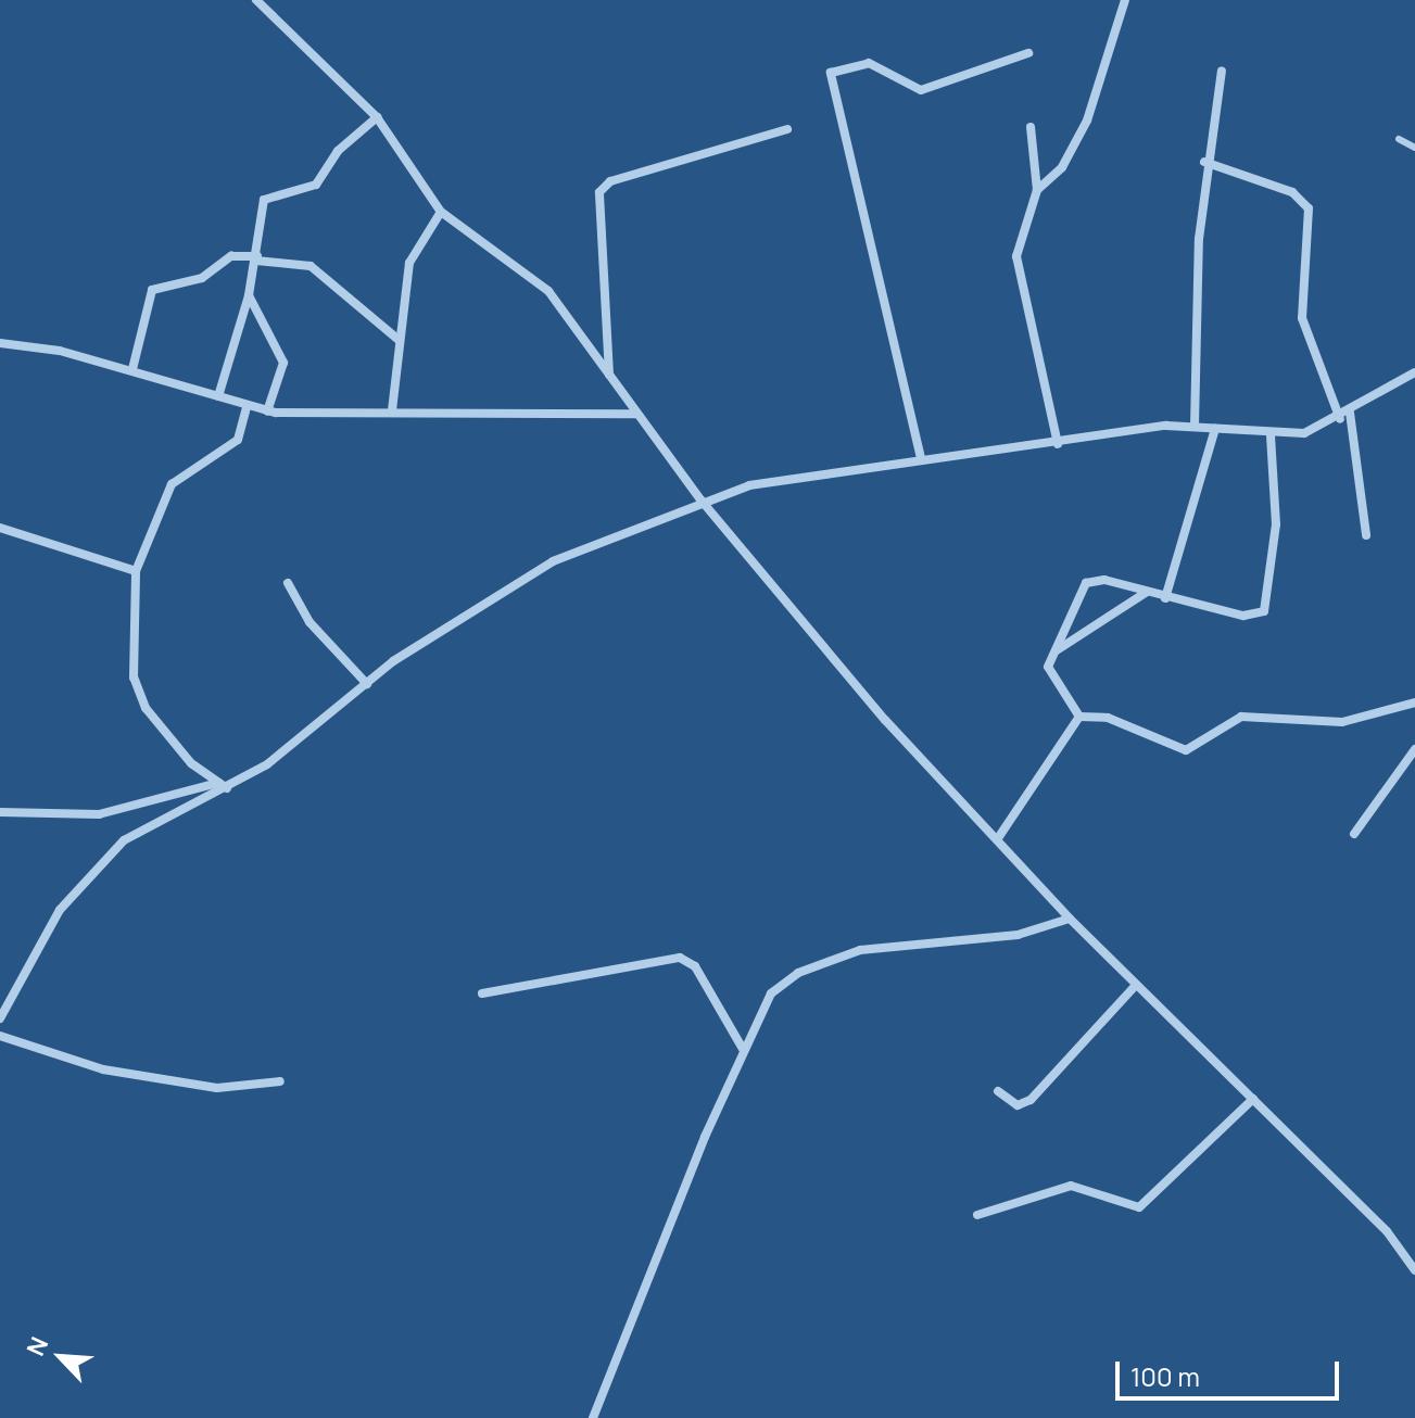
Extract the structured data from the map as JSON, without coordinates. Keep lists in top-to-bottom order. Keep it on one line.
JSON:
{"scale_bar":"100 m","north":"top left"}
